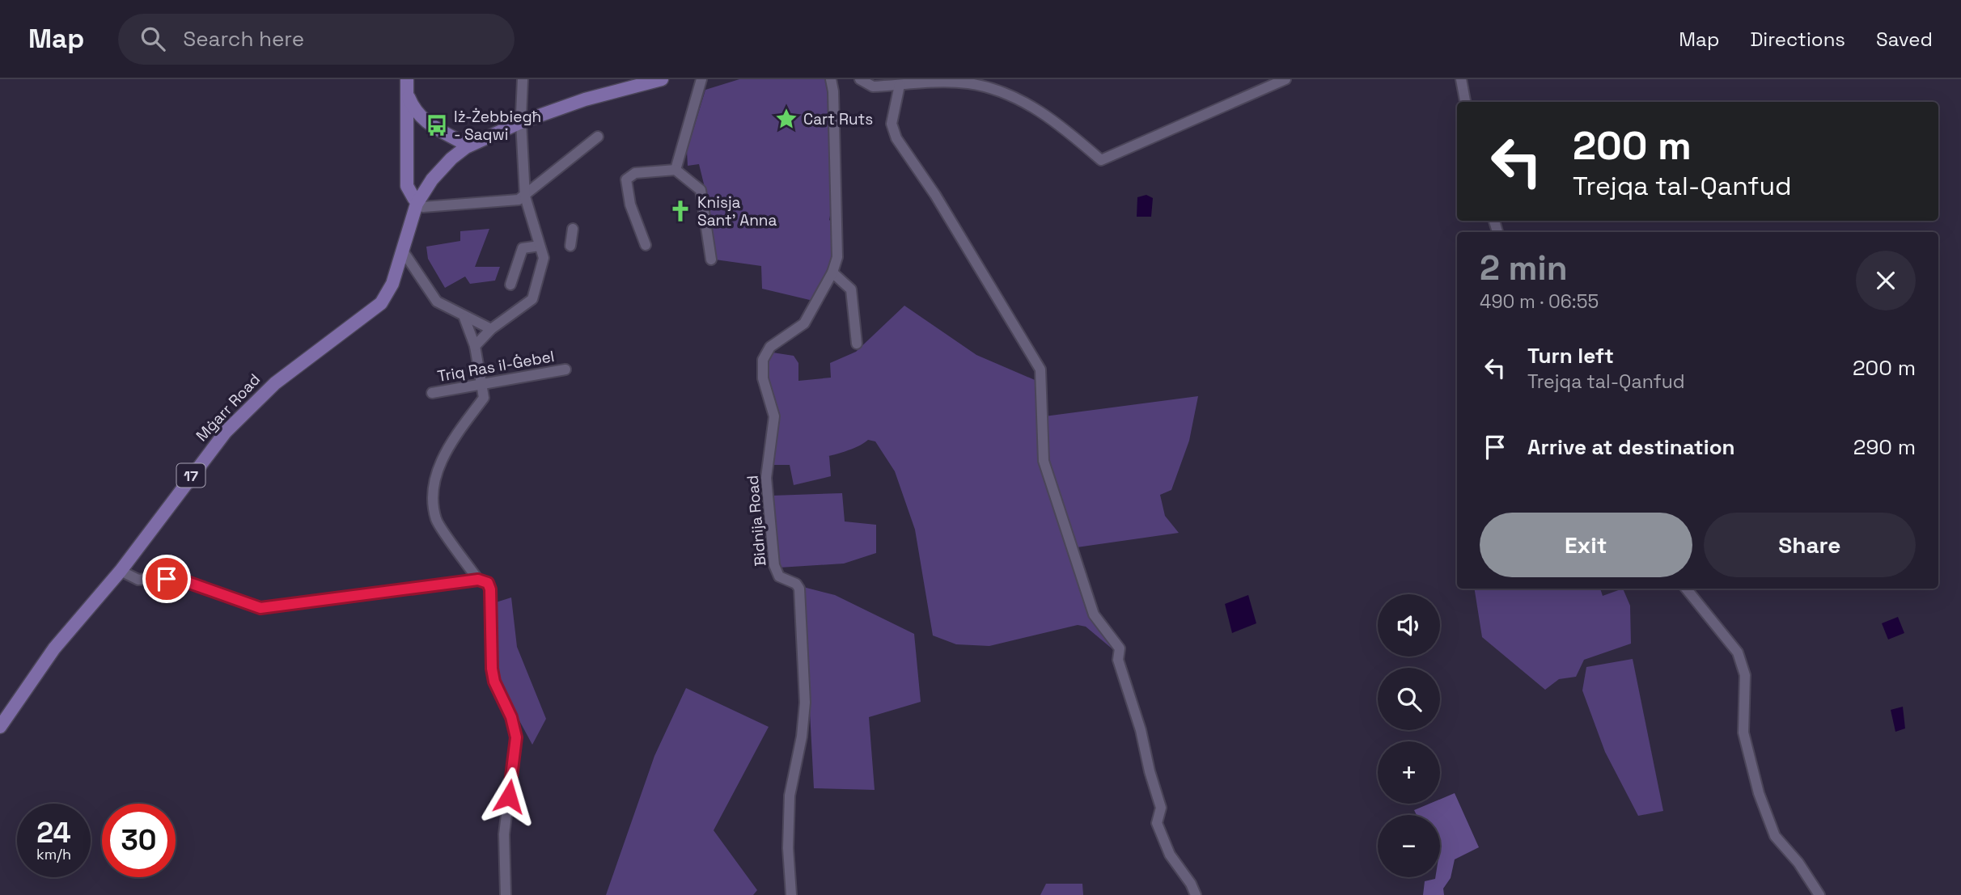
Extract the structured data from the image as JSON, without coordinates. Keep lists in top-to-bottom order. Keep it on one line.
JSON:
{"streets":{"main road":["Mġarr Road","17"],"street":["Triq Ras il-Ġebel","Bidnija Road"]},"places":{"place":["Cart Ruts"],"bus stop":["Iż-Żebbiegħ - Saqwi"],"church":["Knisja Sant' Anna"]},"page":{"header":"Map","search":"Search here","nav":["Map","Directions","Saved"],"turn":["200 m","Trejqa tal-Qanfud"],"heading":["2 min","490 m · 06:55"],"list":[{"name":"Turn left","note":"Trejqa tal-Qanfud","value":"200 m"},{"name":"Arrive at destination","value":"290 m"}],"buttons":["Exit","Share"],"map_buttons":["+","−"],"speed":"24 km/h","limit":"30"}}
